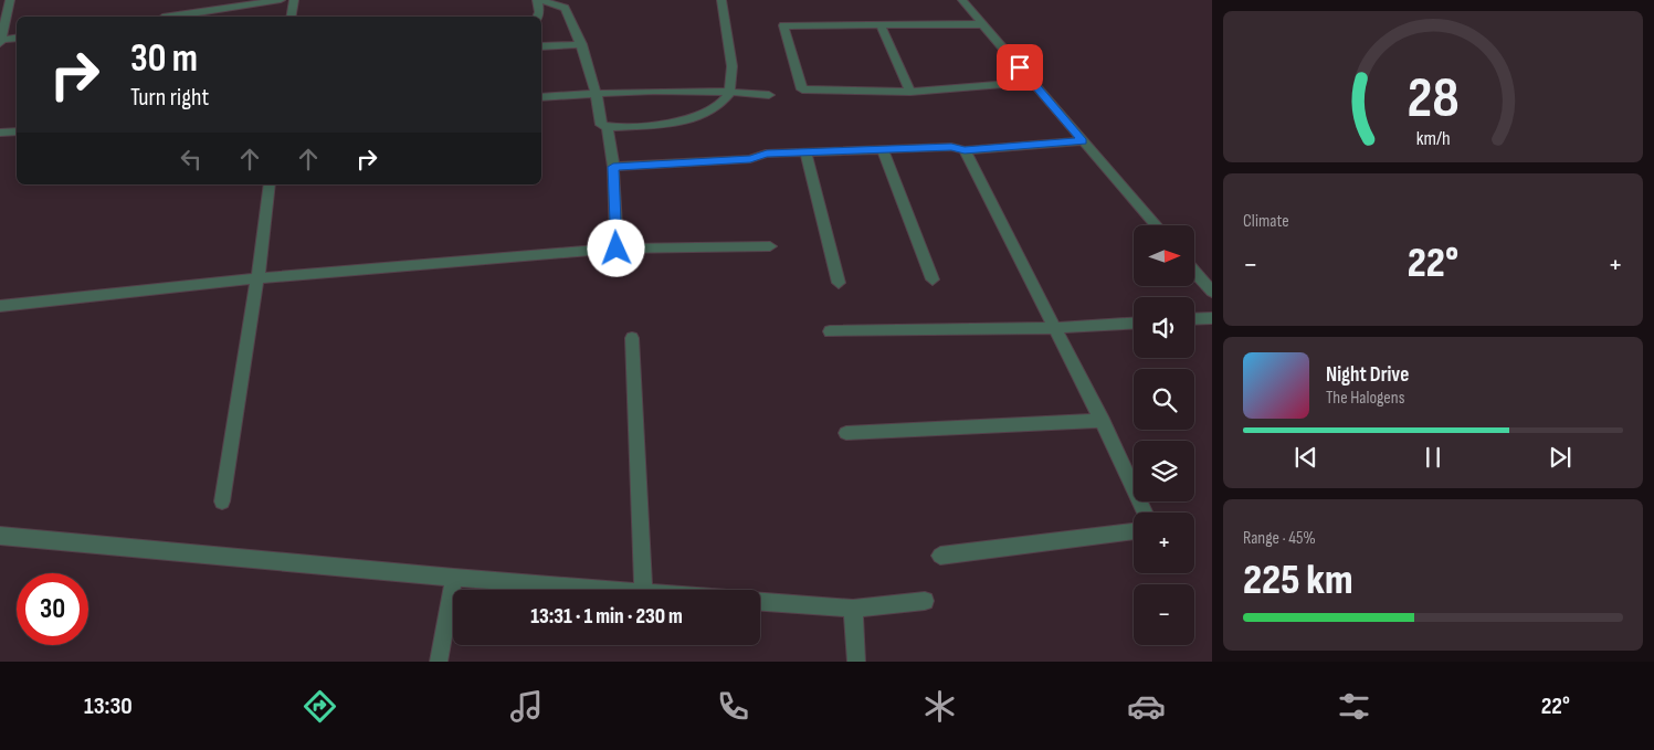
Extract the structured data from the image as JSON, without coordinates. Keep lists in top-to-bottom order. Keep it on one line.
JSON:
{"north":"right","page":{"turn":["30 m","Turn right"],"tile":["Climate",["Range · 45%","225 km"]],"map_buttons":["+","−"],"heat":["−","22°","+"],"song":["Night Drive","The Halogens"],"limit":"30","trip":"13:31 · 1 min · 230 m","tabs":["13:30","22°"],"gauge":["28","km/h"]}}
